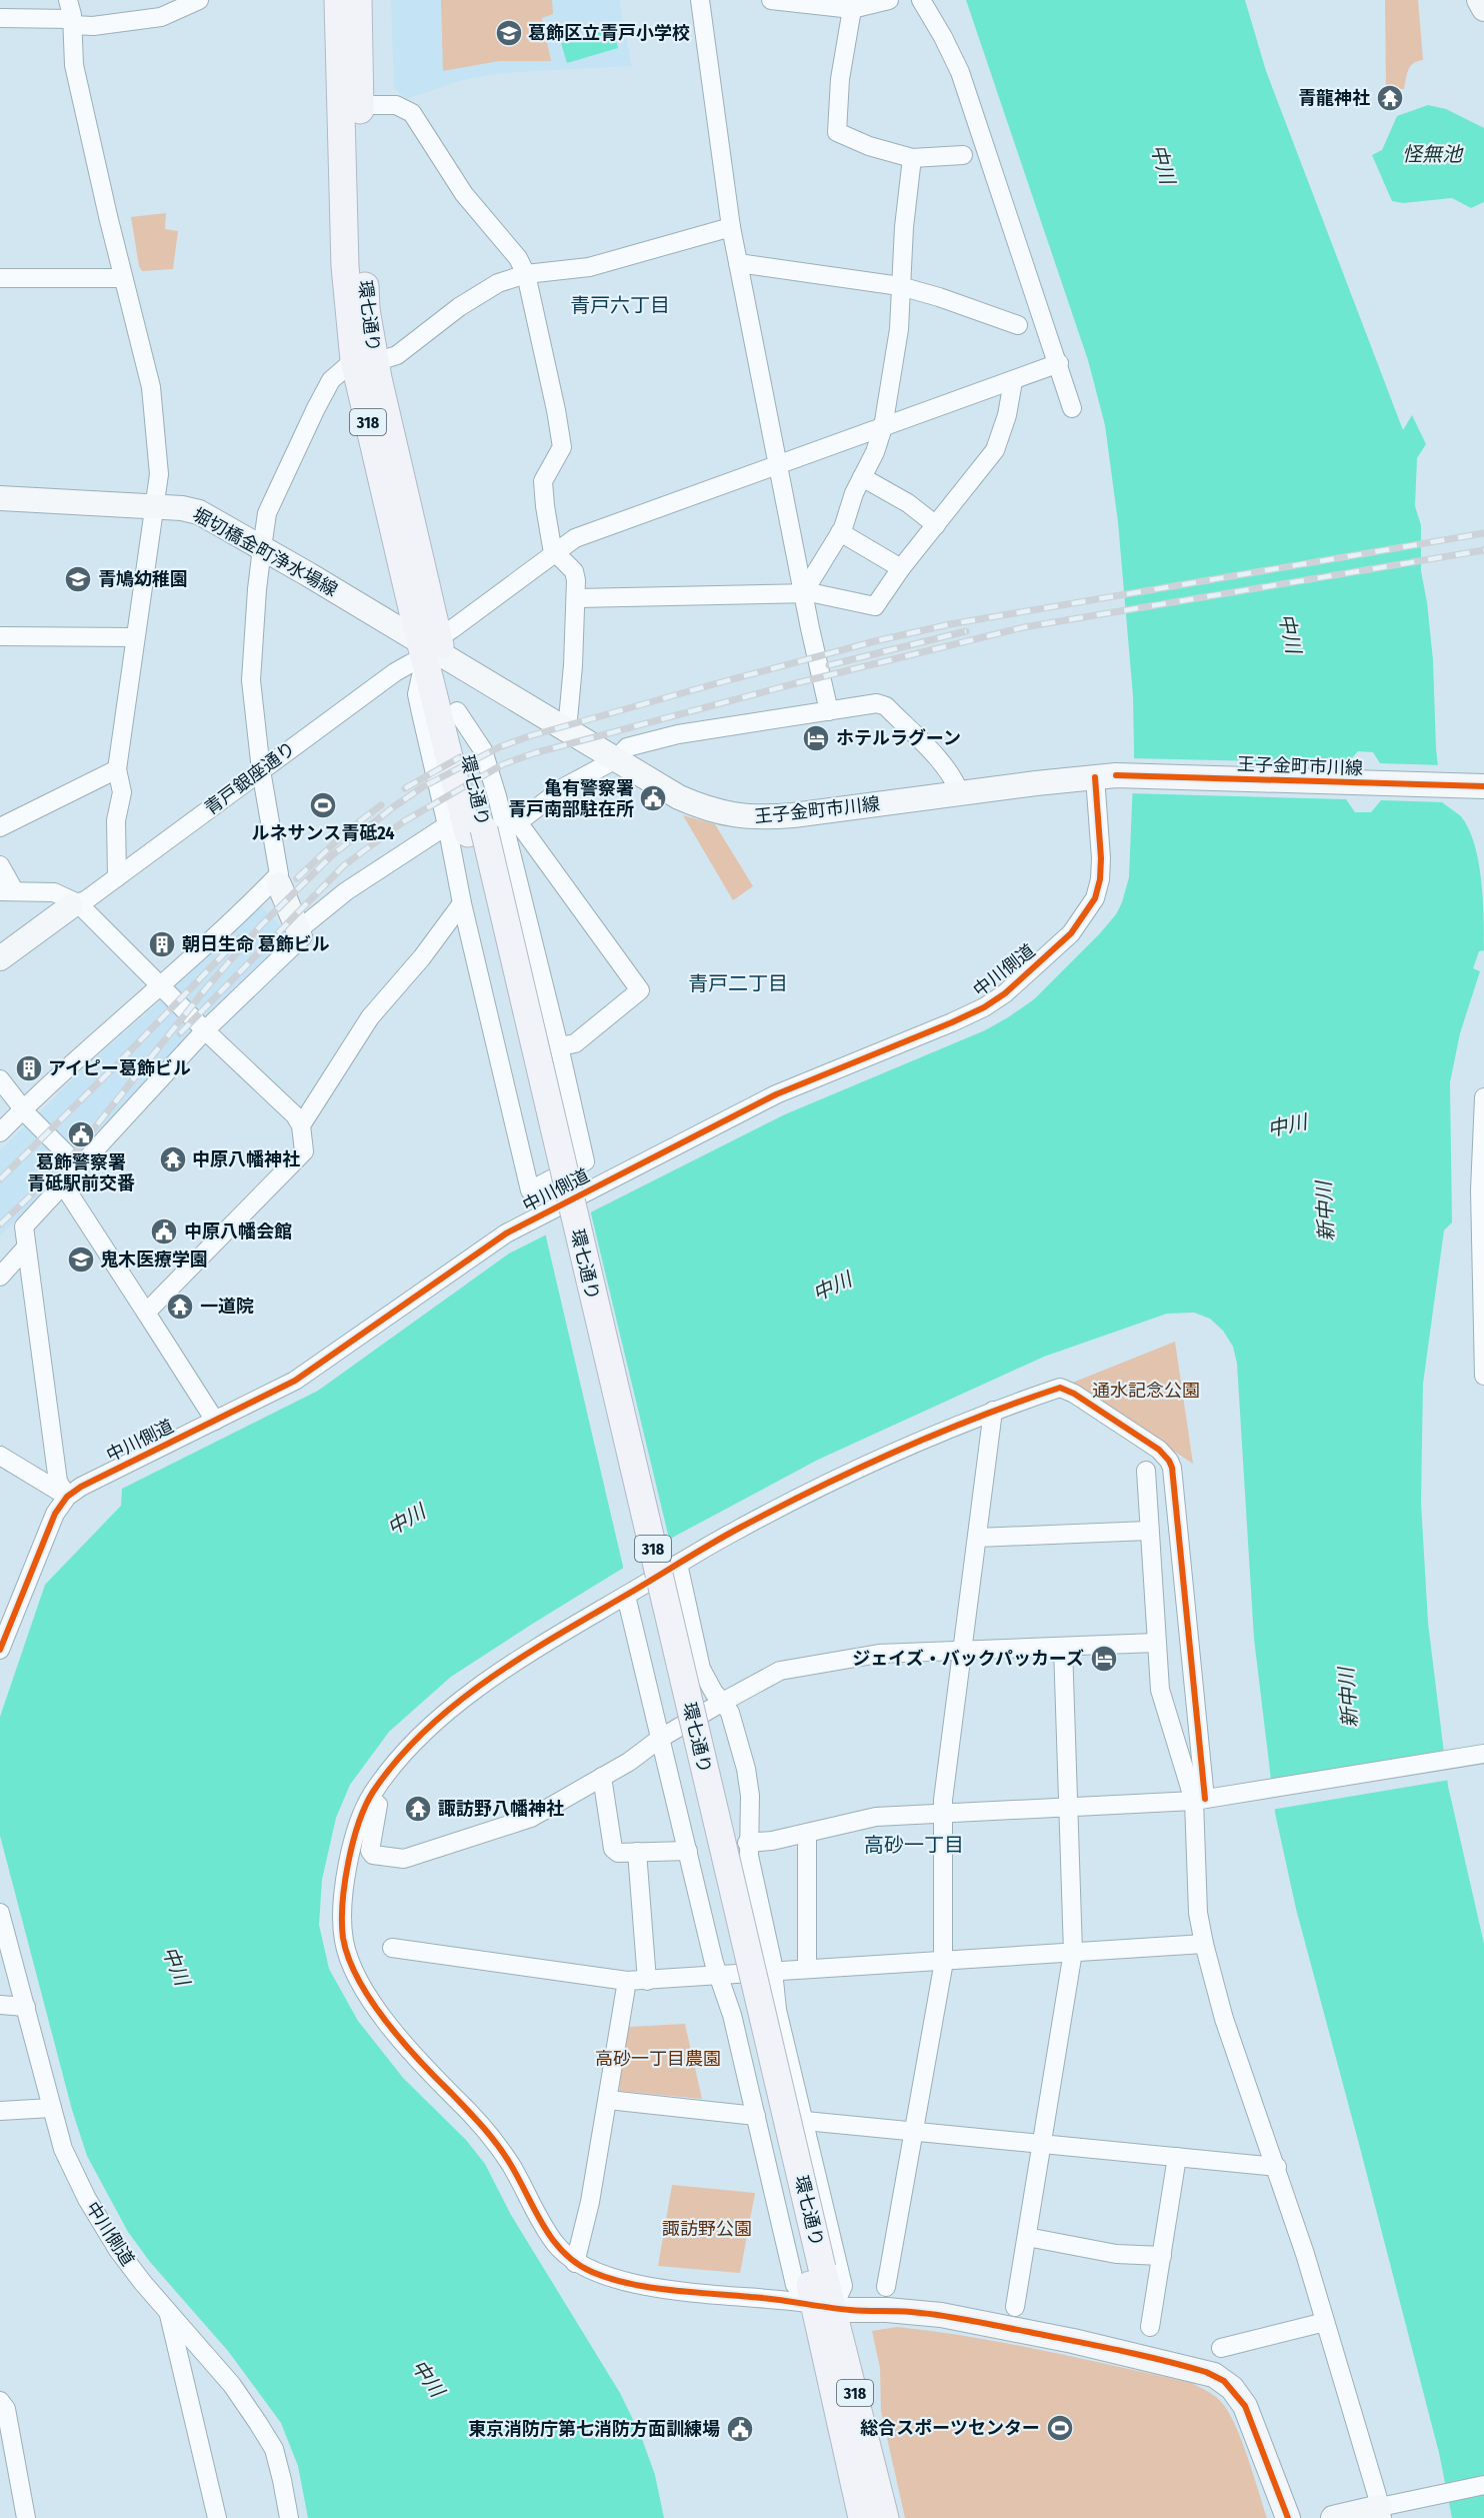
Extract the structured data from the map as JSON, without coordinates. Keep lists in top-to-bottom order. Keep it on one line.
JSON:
{"streets":{"main road":["環七通り","318"],"street":["堀切橋金町浄水場線","王子金町市川線","青戸銀座通り","中川側道"]},"crossings":[["環七通り","堀切橋金町浄水場線"],["環七通り","王子金町市川線"],["環七通り","青戸銀座通り"],["堀切橋金町浄水場線","王子金町市川線"],["堀切橋金町浄水場線","青戸銀座通り"],["王子金町市川線","青戸銀座通り"],["王子金町市川線","中川側道"]],"districts":["青戸六丁目","青戸二丁目","高砂一丁目"],"water":["怪無池","中川","新中川"],"parks":["通水記念公園","高砂一丁目農園","諏訪野公園"],"places":{"school or university":["葛飾区立青戸小学校","青鳩幼稚園","鬼木医療学園"],"temple":["青龍神社","中原八幡神社","一道院","諏訪野八幡神社"],"hotel":["ホテルラグーン","ジェイズ・バックパッカーズ"],"public building":["亀有警察署 青戸南部駐在所","葛飾警察署 青砥駅前交番","中原八幡会館","東京消防庁第七消防方面訓練場"],"sports":["ルネサンス青砥24","総合スポーツセンター"],"building":["朝日生命 葛飾ビル","アイピー葛飾ビル"]}}
